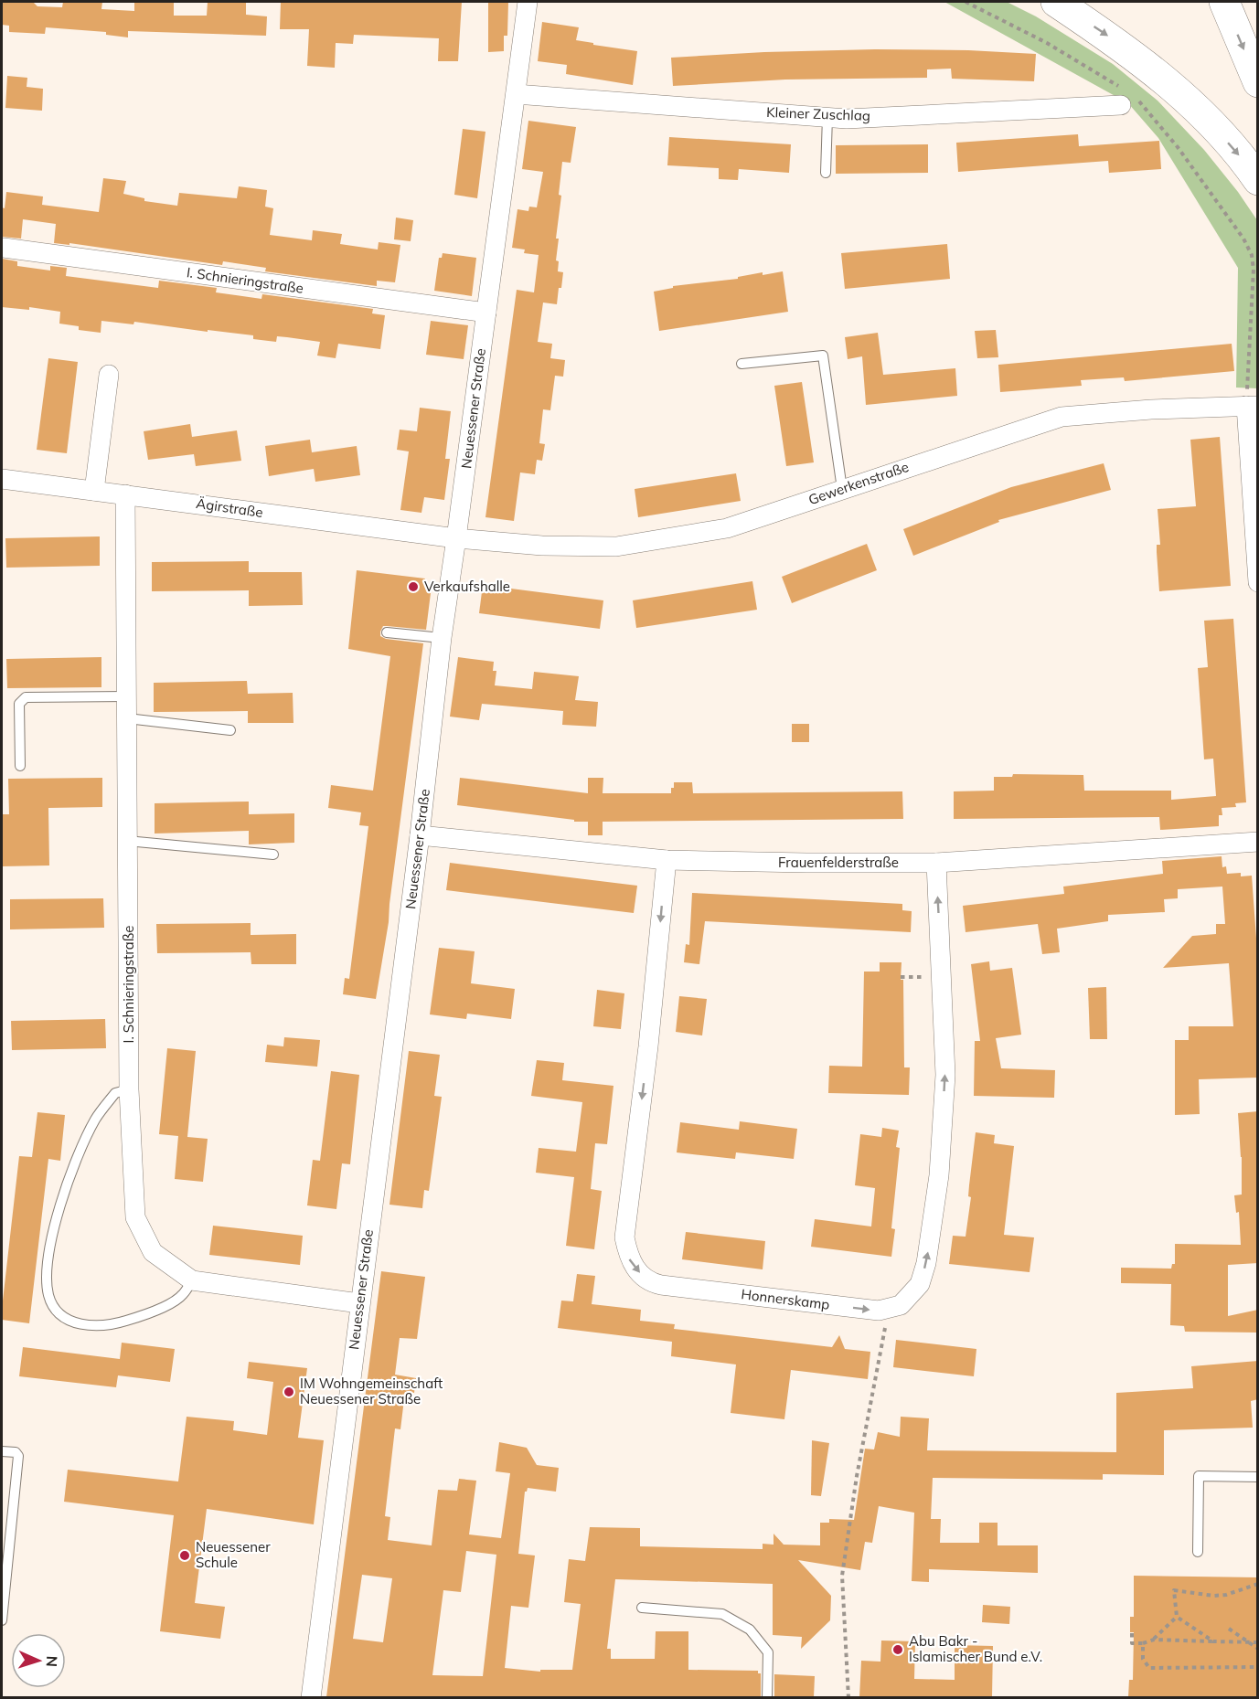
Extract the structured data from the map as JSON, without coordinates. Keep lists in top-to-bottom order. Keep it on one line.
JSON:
{"streets":{"street":["Kleiner Zuschlag","I. Schnieringstraße","Neuessener Straße","Gewerkenstraße","Ägirstraße","Frauenfelderstraße","Honnerskamp"]},"crossings":[["Kleiner Zuschlag","Neuessener Straße"],["I. Schnieringstraße","Neuessener Straße"],["I. Schnieringstraße","Ägirstraße"],["Neuessener Straße","Gewerkenstraße"],["Neuessener Straße","Ägirstraße"],["Neuessener Straße","Frauenfelderstraße"],["Gewerkenstraße","Ägirstraße"],["Frauenfelderstraße","Honnerskamp"]],"places":["Verkaufshalle","IM Wohngemeinschaft Neuessener Straße","Neuessener Schule","Abu Bakr - Islamischer Bund e.V."],"north":"right"}
